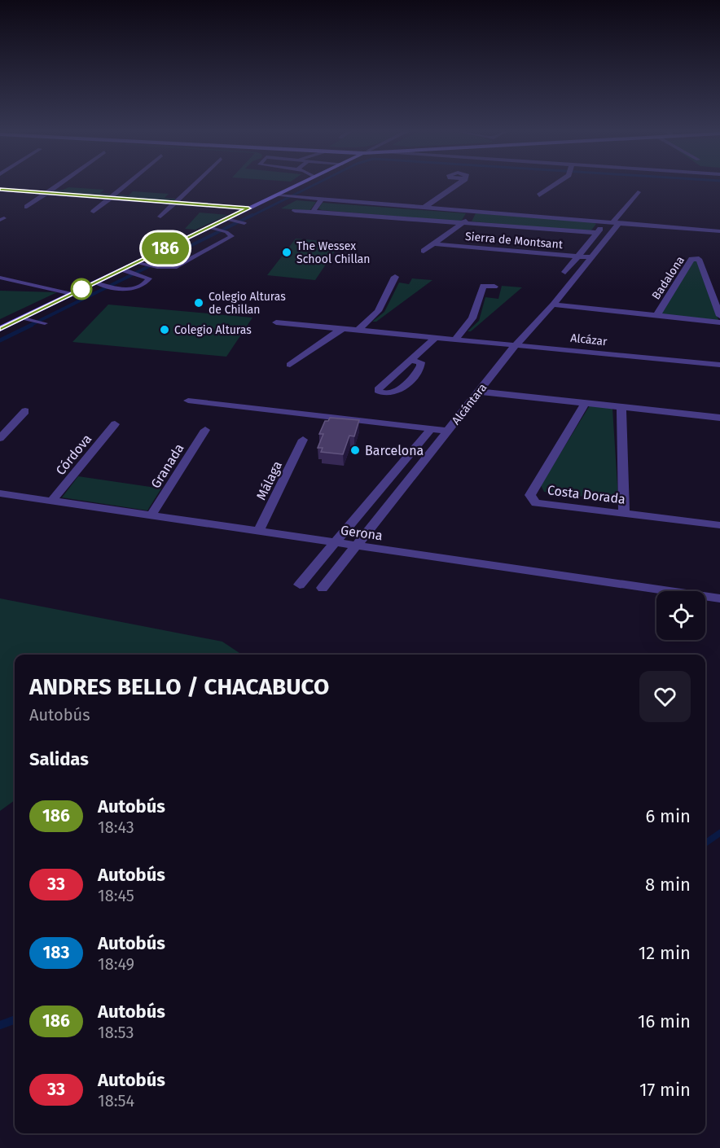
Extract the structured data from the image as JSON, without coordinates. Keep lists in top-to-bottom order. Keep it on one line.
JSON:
{"streets":{"street":["Sierra de Montsant","Badalona","Alcázar","Alcántara","Córdova","Granada","Málaga","Costa Dorada","Gerona"]},"crossings":[["Sierra de Montsant","Alcántara"],["Badalona","Alcántara"],["Alcázar","Alcántara"],["Alcántara","Gerona"],["Córdova","Gerona"],["Granada","Gerona"],["Málaga","Gerona"]],"places":["The Wessex School Chillan","Colegio Alturas de Chillan","Colegio Alturas","Barcelona"],"lines":["bus line 186"],"page":{"on_map":"186","heading":[["ANDRES BELLO / CHACABUCO","Autobús"],"Salidas"],"list":[{"mark":"186","name":"Autobús","note":"18:43","value":"6 min"},{"mark":"33","name":"Autobús","note":"18:45","value":"8 min"},{"mark":"183","name":"Autobús","note":"18:49","value":"12 min"},{"mark":"186","name":"Autobús","note":"18:53","value":"16 min"},{"mark":"33","name":"Autobús","note":"18:54","value":"17 min"}]}}
